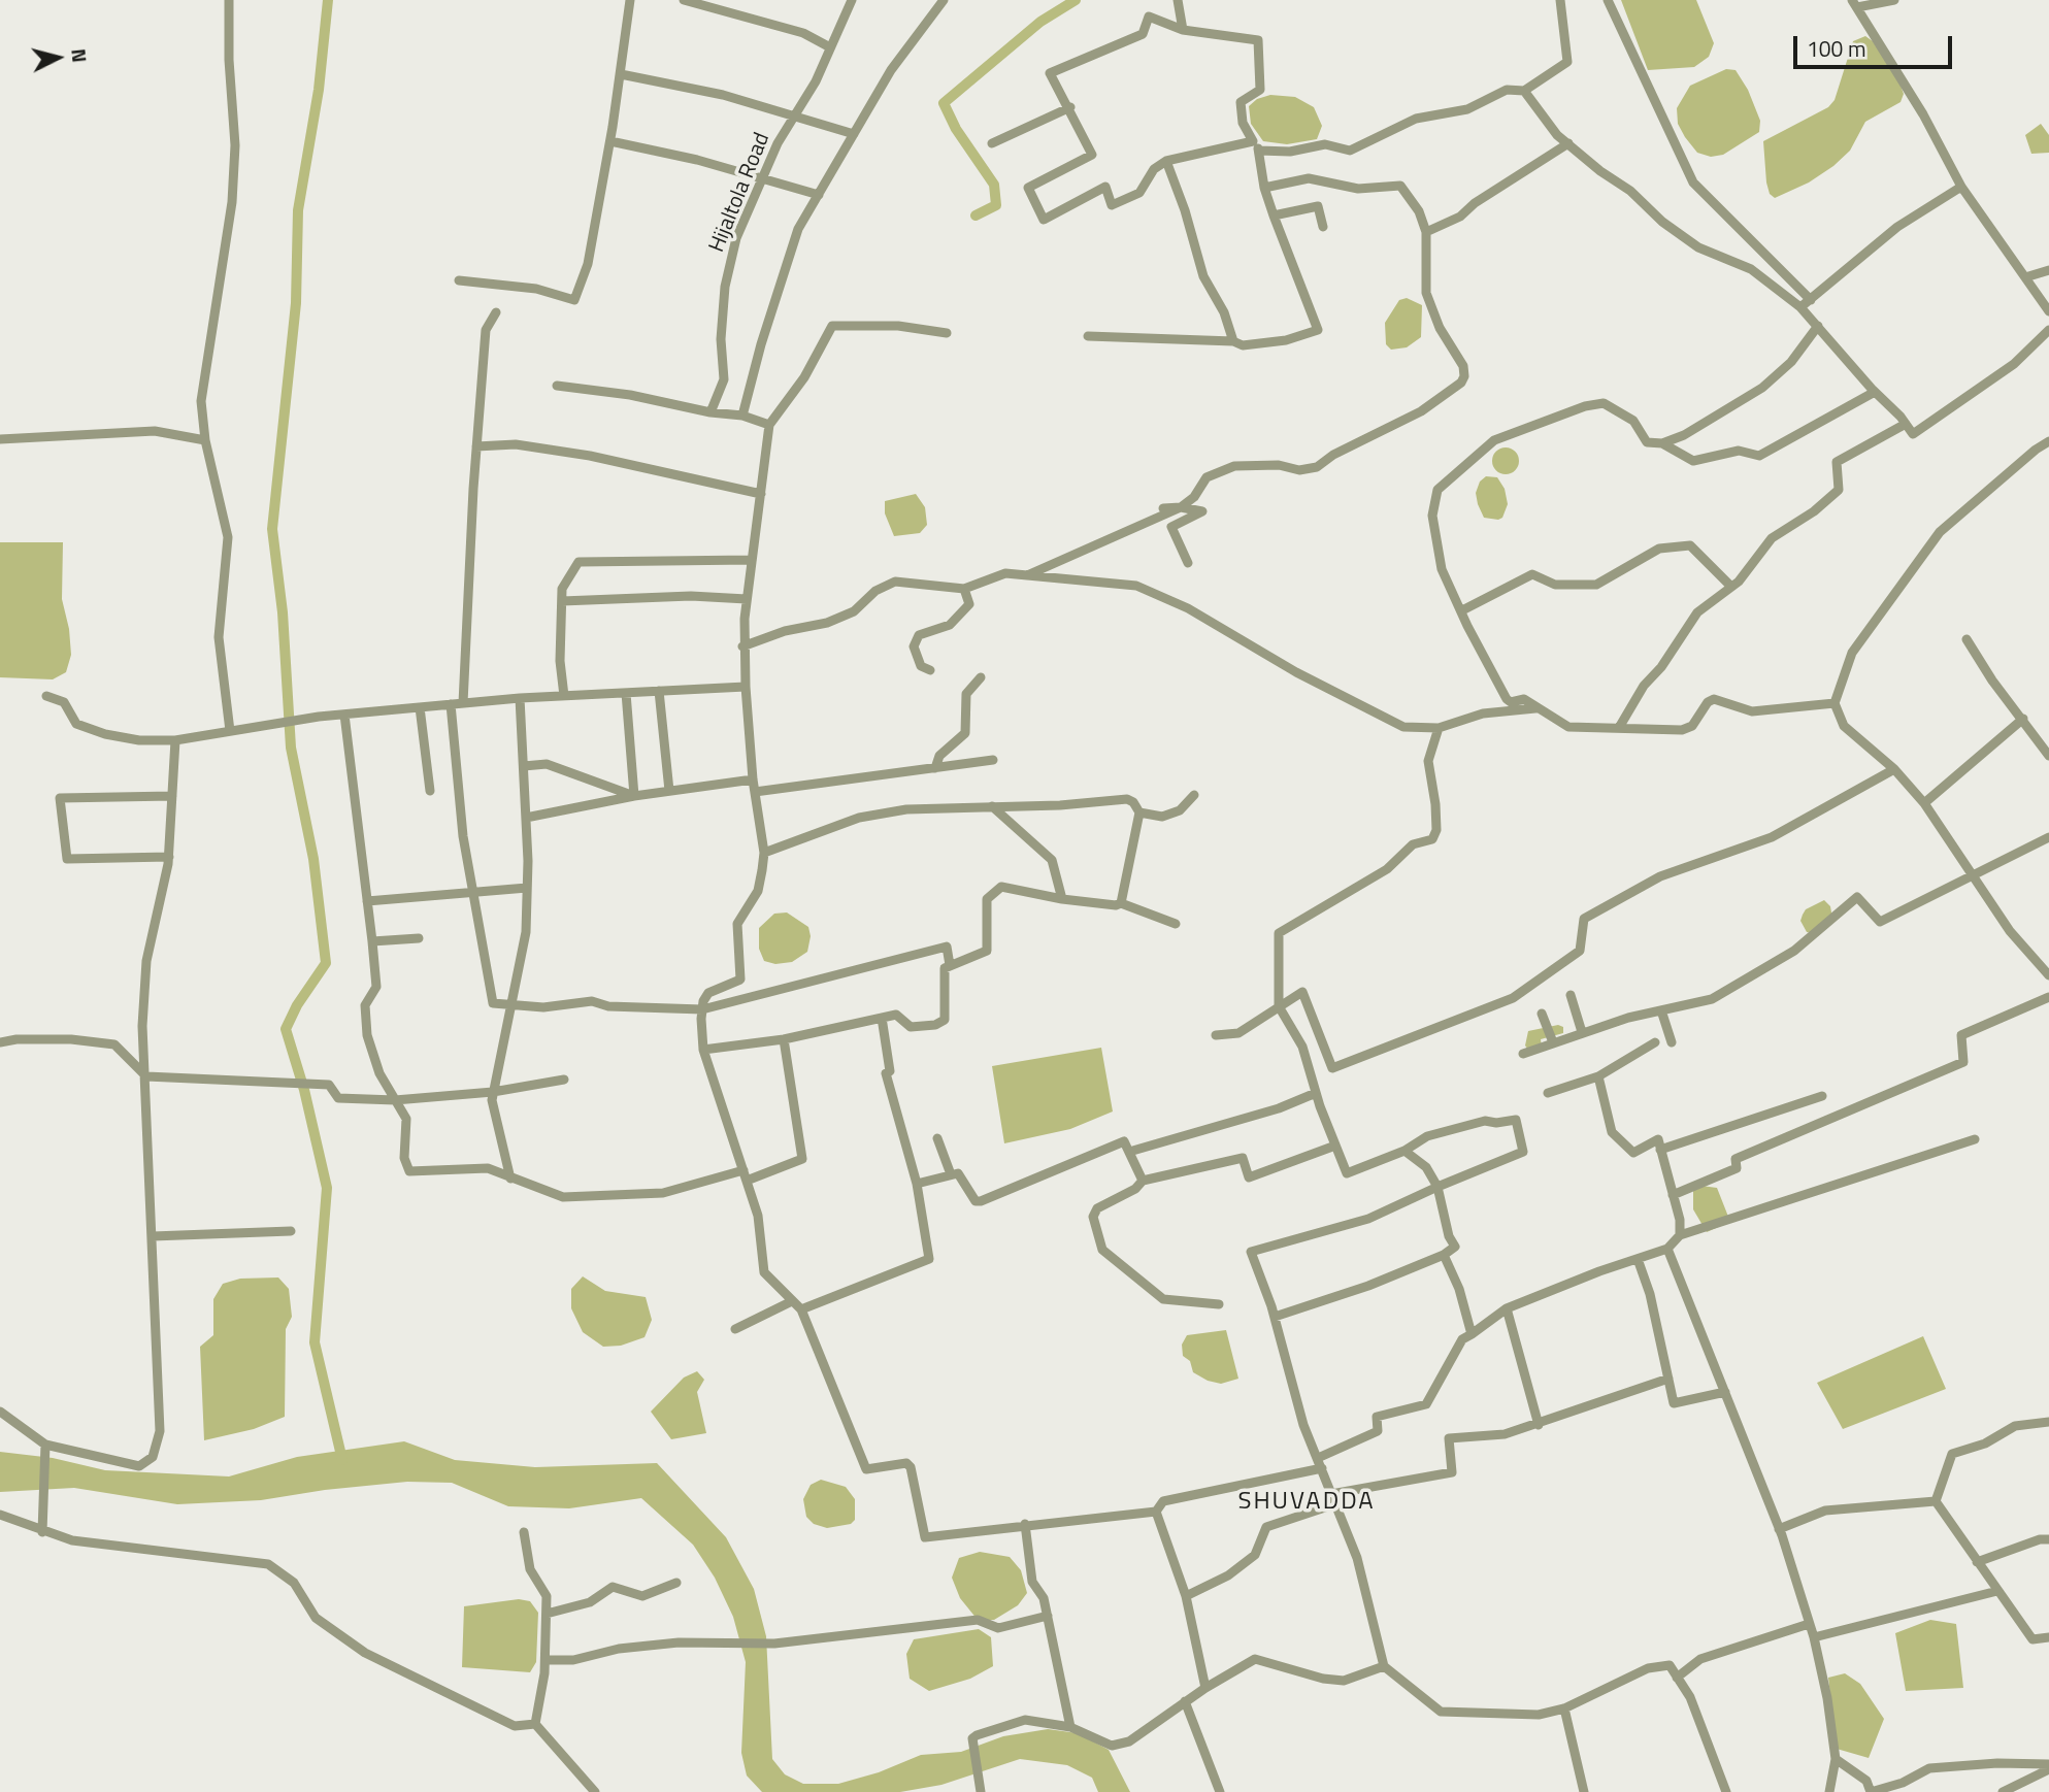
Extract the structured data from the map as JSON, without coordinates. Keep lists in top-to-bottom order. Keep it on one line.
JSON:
{"streets":{"street":["Hijaltola Road"]},"districts":["SHUVADDA"],"scale_bar":"100 m","north":"right"}
